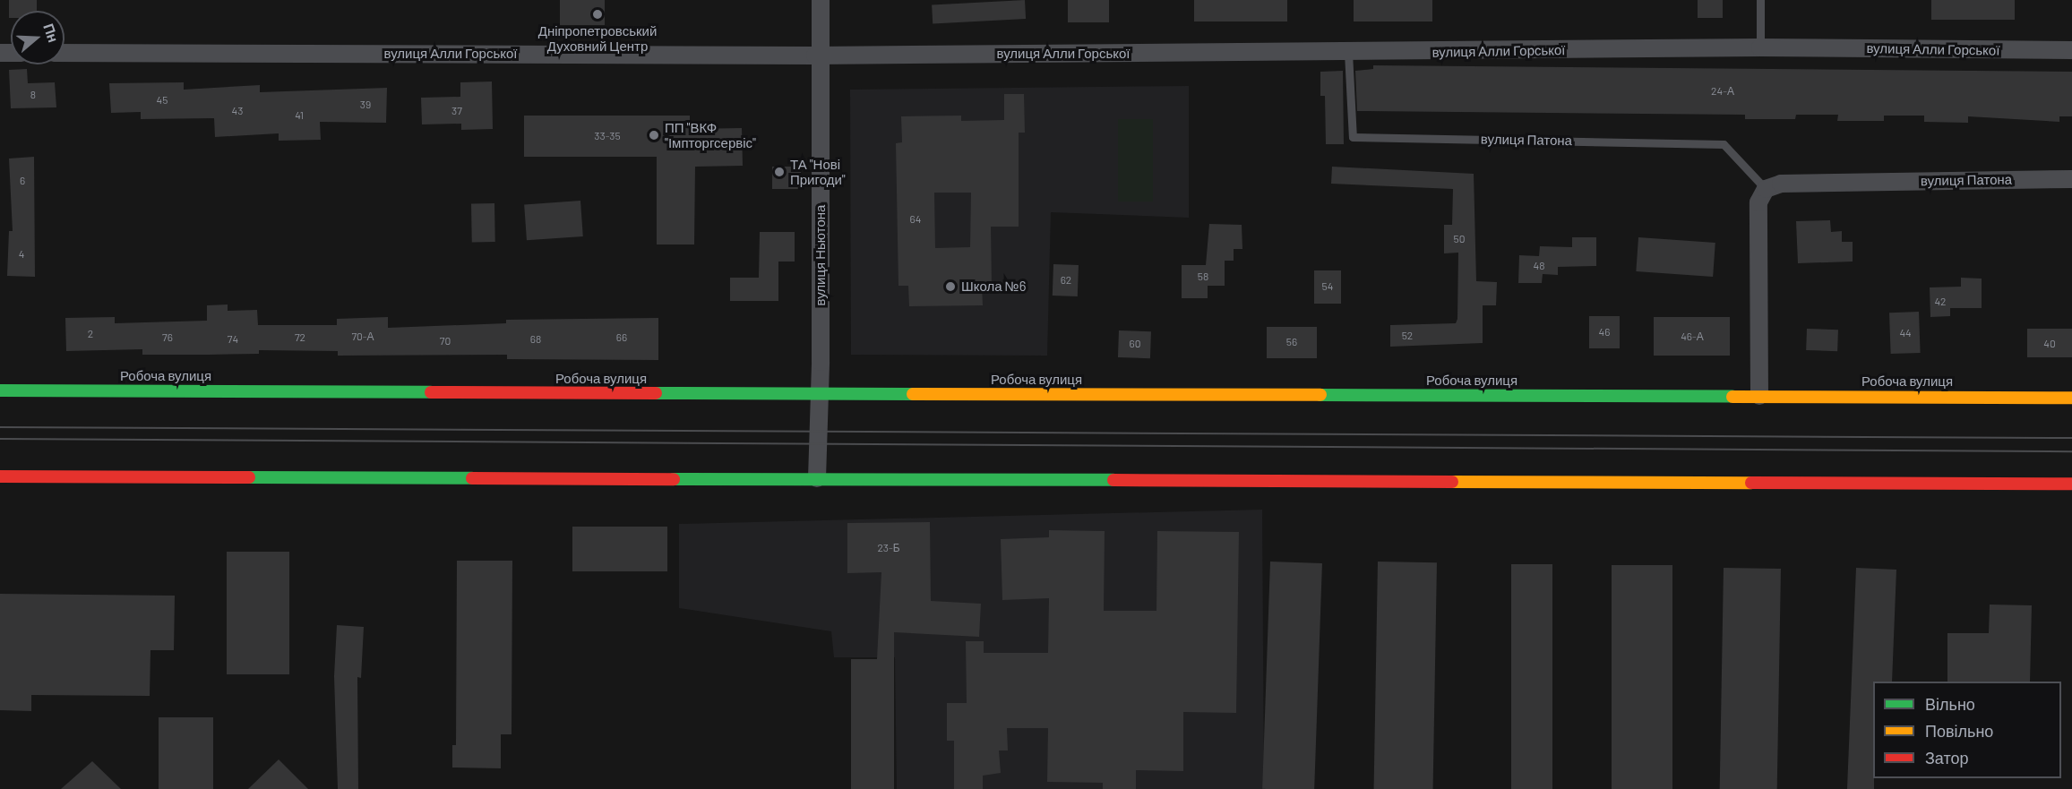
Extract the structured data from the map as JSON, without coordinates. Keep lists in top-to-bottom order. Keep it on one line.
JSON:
{"streets":{"main road":["Робоча вулиця"],"street":["вулиця Алли Горської","вулиця Патона","вулиця Ньютона"]},"crossings":[["вулиця Алли Горської","вулиця Патона"],["вулиця Алли Горської","вулиця Ньютона"],["вулиця Ньютона","Робоча вулиця"]],"places":["Дніпропетровський Духовний Центр","ПП \"ВКФ \"Імпторгсервіс\"","ТА \"Нові Пригоди\"","Школа №6"],"house_numbers":["24-А","8","45","39","43","37","41","33-35","6","64","50","4","48","58","62","54","42","46","44","2","52","70-А","46-А","76","72","66","74","68","70","56","60","40","23-Б"],"legend":["Вільно","Повільно","Затор"],"north":"right"}
